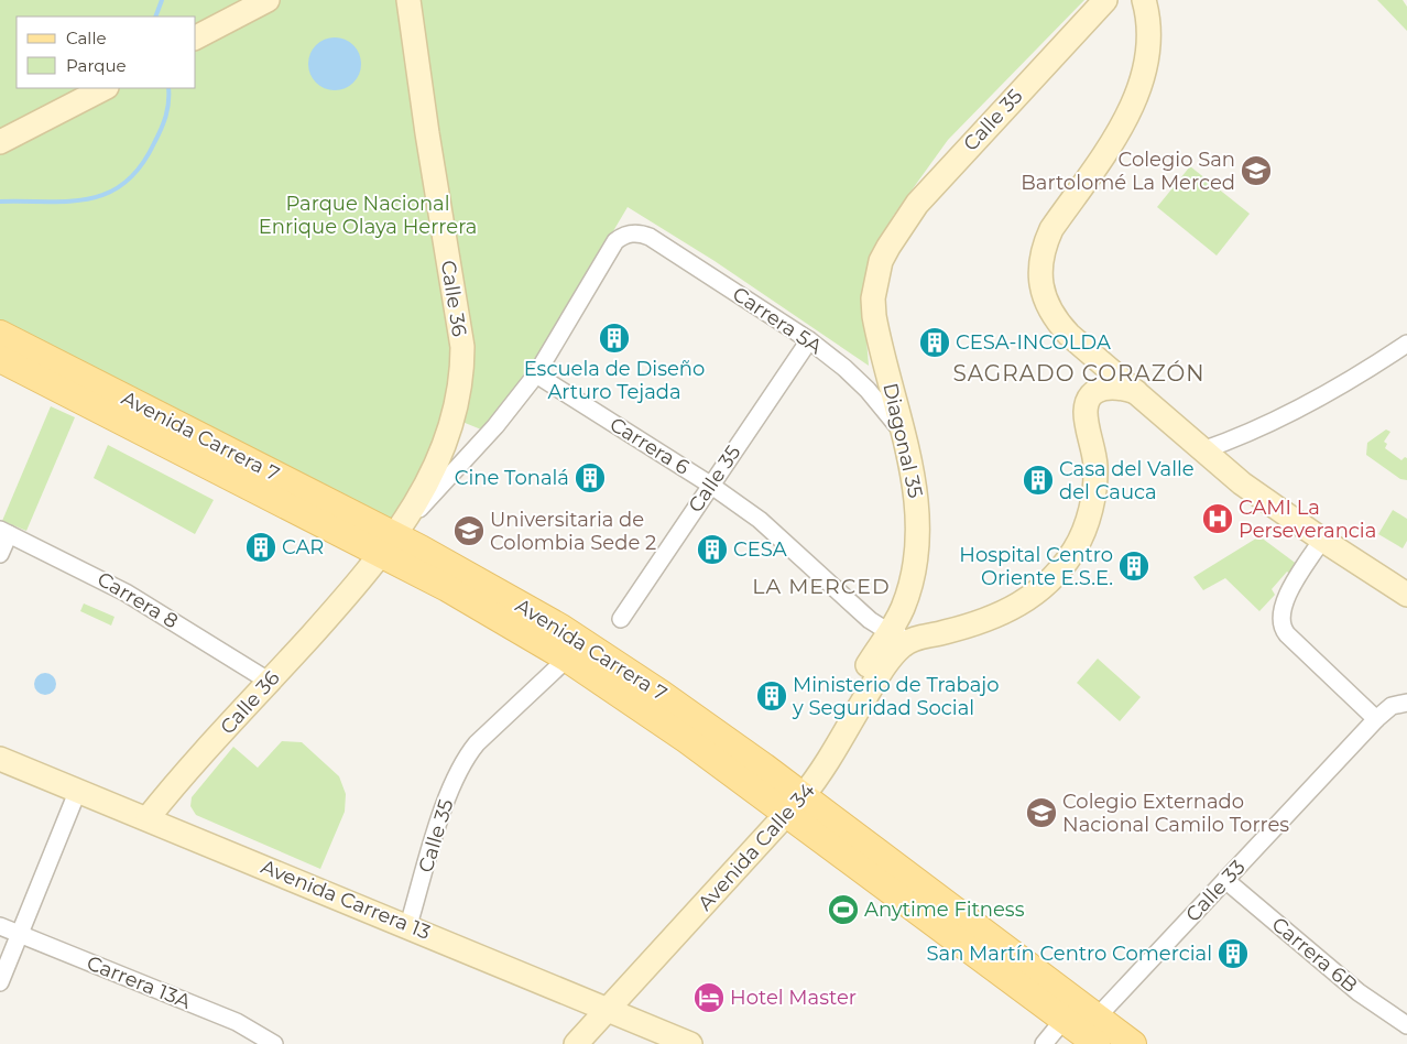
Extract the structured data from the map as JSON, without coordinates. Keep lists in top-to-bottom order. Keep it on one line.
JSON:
{"streets":{"main road":["Calle 35","Calle 36","Avenida Carrera 7","Diagonal 35","Avenida Calle 34","Avenida Carrera 13"],"street":["Carrera 5A","Carrera 6","Carrera 8","Calle 33","Carrera 6B","Carrera 13A"]},"crossings":[["Calle 35","Carrera 5A"],["Calle 35","Avenida Carrera 7"],["Calle 35","Diagonal 35"],["Calle 35","Carrera 6"],["Calle 35","Avenida Carrera 13"],["Calle 36","Carrera 5A"],["Calle 36","Avenida Carrera 7"],["Calle 36","Carrera 6"],["Calle 36","Carrera 8"],["Calle 36","Avenida Carrera 13"],["Carrera 5A","Diagonal 35"],["Avenida Carrera 7","Avenida Calle 34"],["Avenida Carrera 7","Calle 33"],["Diagonal 35","Carrera 6"],["Diagonal 35","Avenida Calle 34"],["Carrera 6","Avenida Calle 34"],["Avenida Calle 34","Avenida Carrera 13"],["Calle 33","Carrera 6B"]],"districts":["SAGRADO CORAZÓN","LA MERCED"],"parks":["Parque Nacional Enrique Olaya Herrera"],"places":{"school or university":["Colegio San Bartolomé La Merced","Universitaria de Colombia Sede 2","Colegio Externado Nacional Camilo Torres"],"building":["Escuela de Diseño Arturo Tejada","CESA-INCOLDA","Cine Tonalá","Casa del Valle del Cauca","CAR","CESA","Hospital Centro Oriente E.S.E.","Ministerio de Trabajo y Seguridad Social","San Martín Centro Comercial"],"hospital":["CAMI La Perseverancia"],"sports":["Anytime Fitness"],"hotel":["Hotel Master"]},"legend":["Calle","Parque"]}
